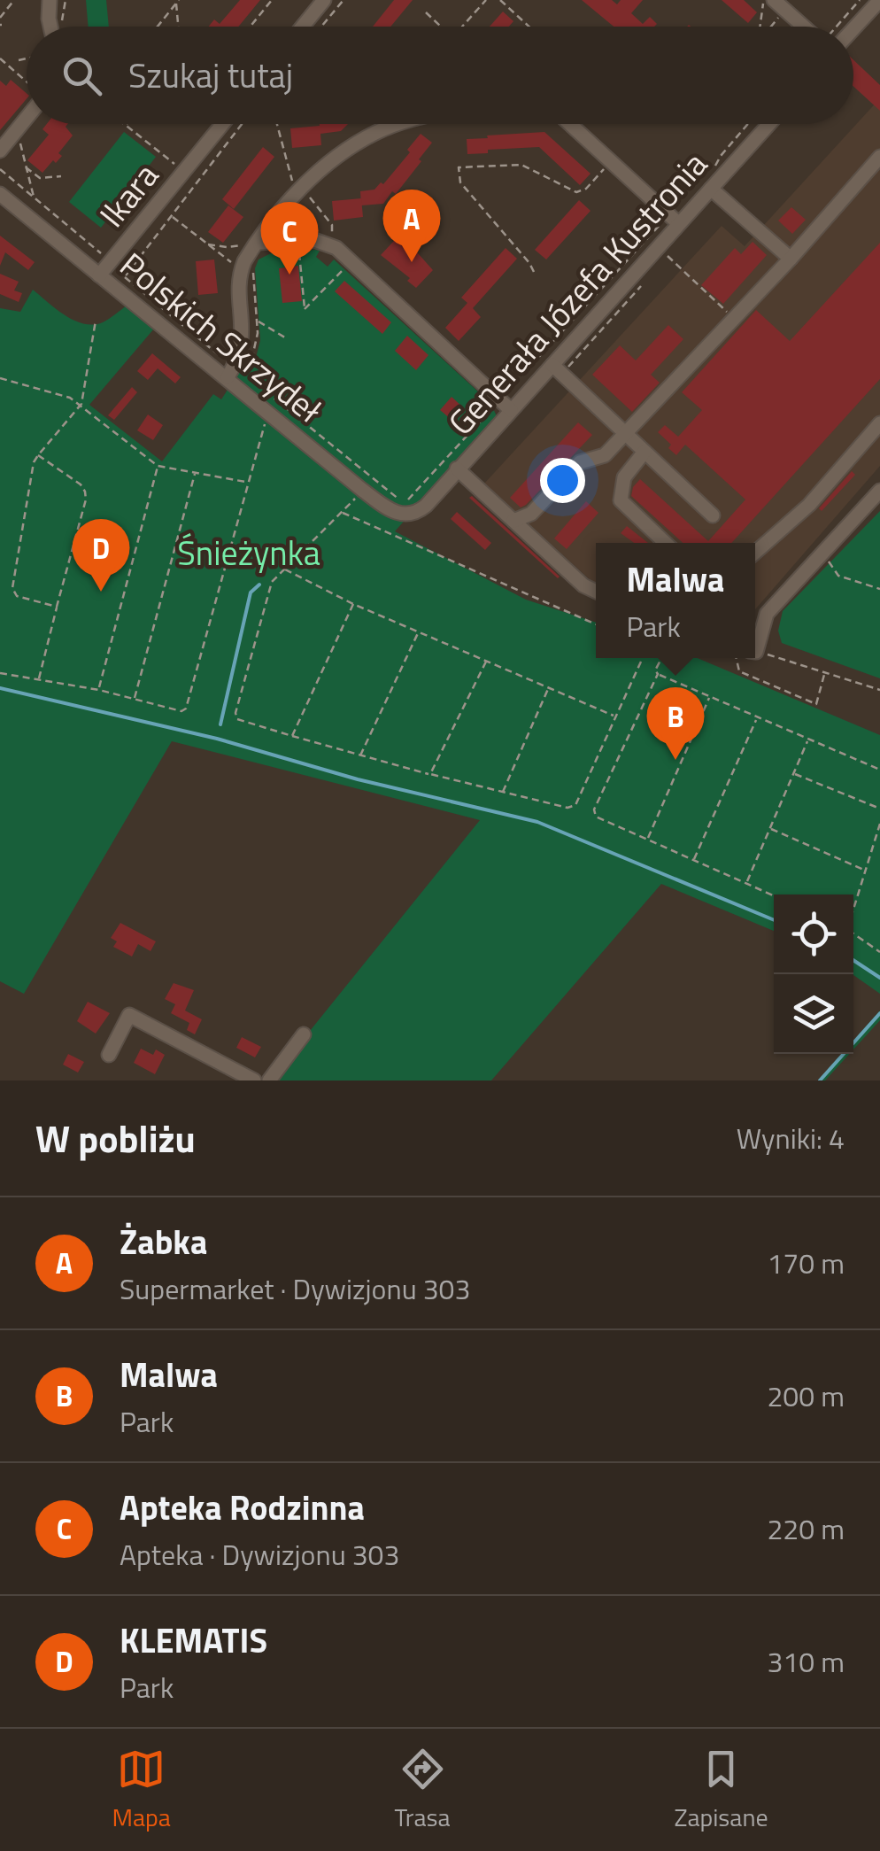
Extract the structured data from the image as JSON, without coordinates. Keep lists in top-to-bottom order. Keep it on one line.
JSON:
{"streets":{"street":["Ikara","Generała Józefa Kustronia","Polskich Skrzydeł"]},"crossings":[["Ikara","Polskich Skrzydeł"],["Generała Józefa Kustronia","Polskich Skrzydeł"]],"parks":["Śnieżynka"],"page":{"search":"Szukaj tutaj","pins":["A","C","D","B"],"popup":["Malwa","Park"],"heading":["W pobliżu","Wyniki: 4"],"list":[{"mark":"A","name":"Żabka","note":"Supermarket · Dywizjonu 303","value":"170 m"},{"mark":"B","name":"Malwa","note":"Park","value":"200 m"},{"mark":"C","name":"Apteka Rodzinna","note":"Apteka · Dywizjonu 303","value":"220 m"},{"mark":"D","name":"KLEMATIS","note":"Park","value":"310 m"}],"nav":["Mapa","Trasa","Zapisane"]}}
